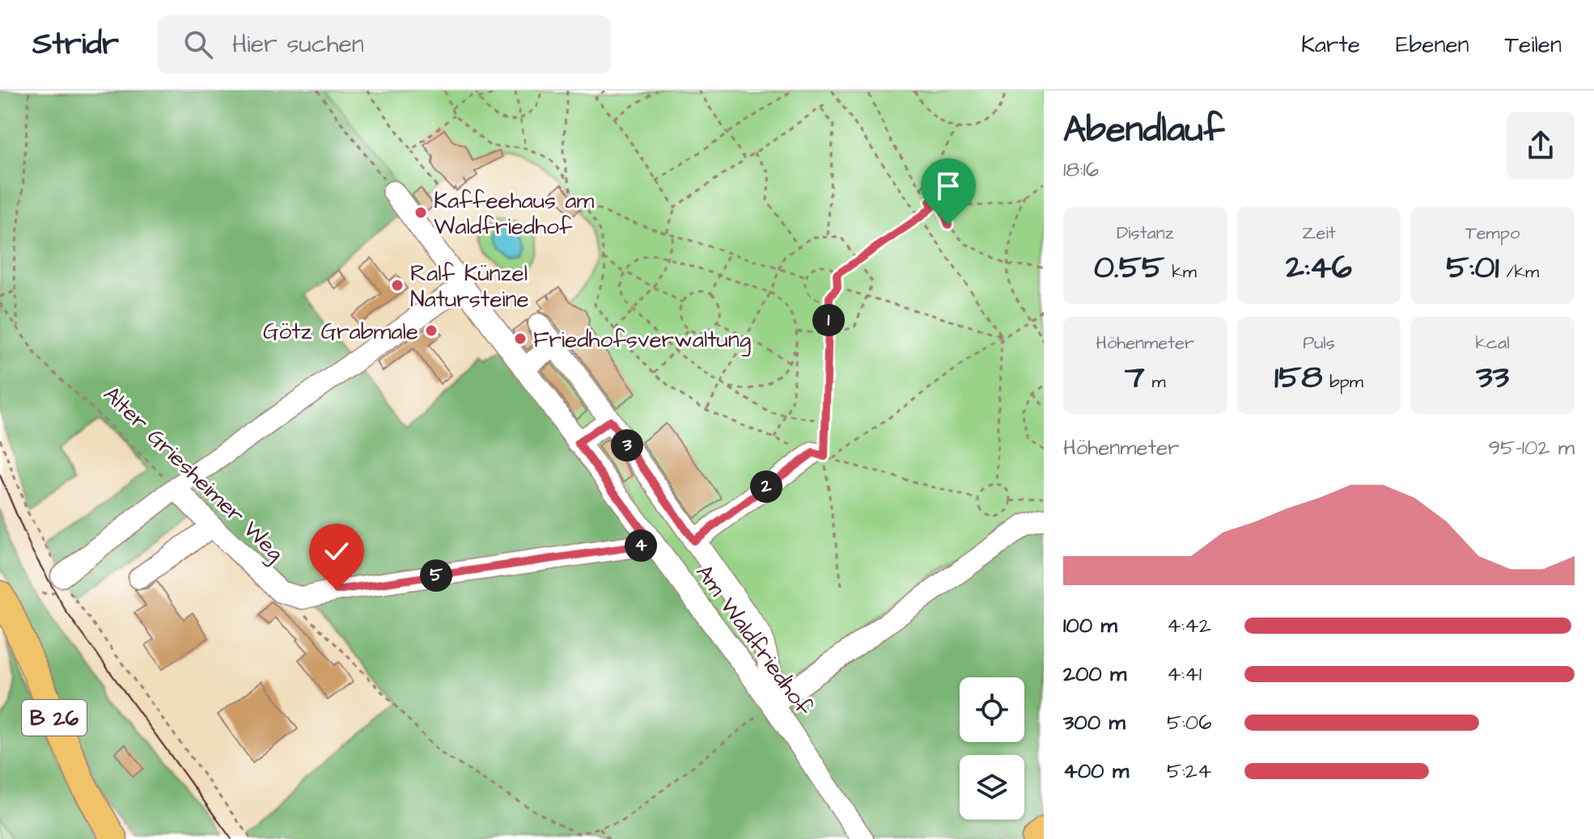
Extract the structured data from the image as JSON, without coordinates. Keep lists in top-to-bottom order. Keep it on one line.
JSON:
{"streets":{"main road":["B 26"],"street":["Alter Griesheimer Weg","Am Waldfriedhof"]},"places":["Kaffeehaus am Waldfriedhof","Ralf Künzel Natursteine","Götz Grabmale","Friedhofsverwaltung"],"page":{"header":"Stridr","search":"Hier suchen","nav":["Karte","Ebenen","Teilen"],"heading":["Abendlauf","18:16"],"stats":[["Distanz","0.55 km"],["Zeit","2:46"],["Tempo","5:01 /km"],["Höhenmeter","7 m"],["Puls","158 bpm"],["kcal","33"]],"pins":["1","3","2","4","5"],"chart":["Höhenmeter","95–102 m"],"list":[{"name":"100 m","note":"4:42"},{"name":"200 m","note":"4:41"},{"name":"300 m","note":"5:06"},{"name":"400 m","note":"5:24"}]}}
